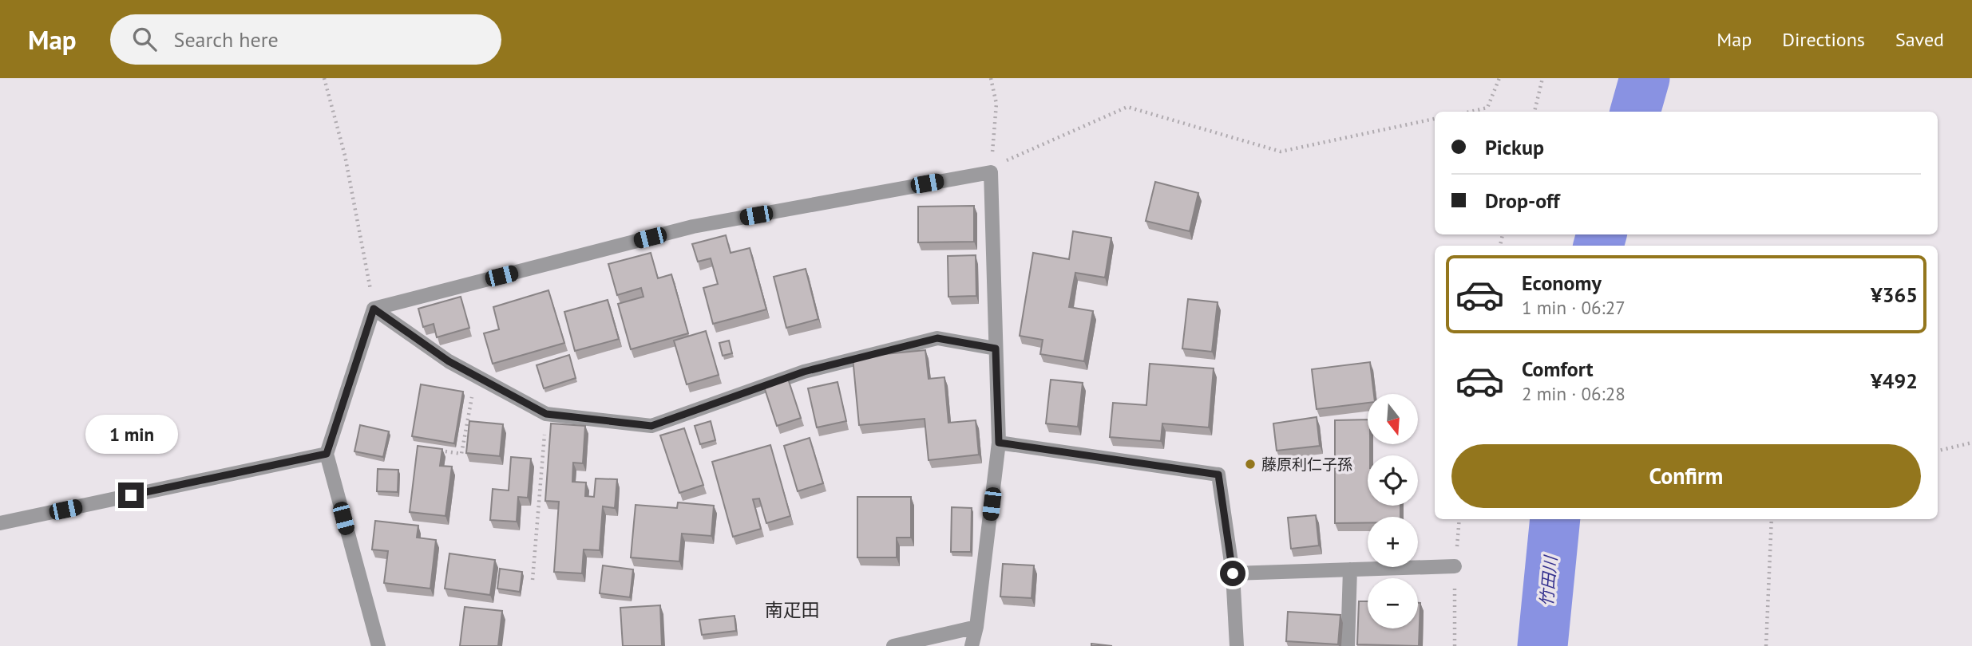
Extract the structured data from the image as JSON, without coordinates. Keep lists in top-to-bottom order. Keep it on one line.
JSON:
{"districts":["南疋田"],"water":["竹田川"],"places":["藤原利仁子孫"],"north":"bottom","page":{"header":"Map","search":"Search here","nav":["Map","Directions","Saved"],"banner":["Pickup","Drop-off"],"list":[{"name":"Economy","note":"1 min · 06:27","value":"¥365"},{"name":"Comfort","note":"2 min · 06:28","value":"¥492"}],"map_buttons":["+","−"],"bubble":"1 min","buttons":"Confirm"}}
